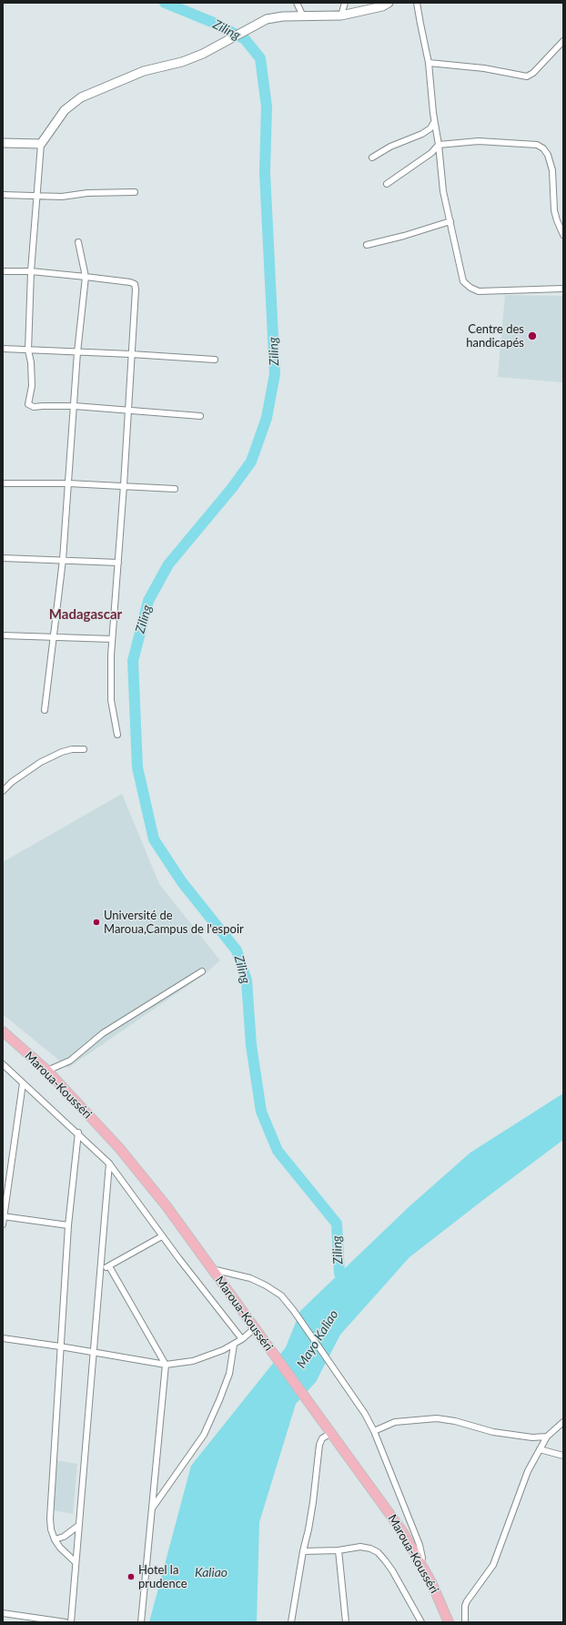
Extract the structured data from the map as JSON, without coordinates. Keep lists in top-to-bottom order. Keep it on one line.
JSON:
{"streets":{"highway":["Maroua-Kousséri"]},"districts":["Madagascar"],"water":["Ziling","Mayo Kaliao","Kaliao"],"places":["Centre des handicapés","Université de Maroua,Campus de l'espoir","Hotel la prudence"]}
